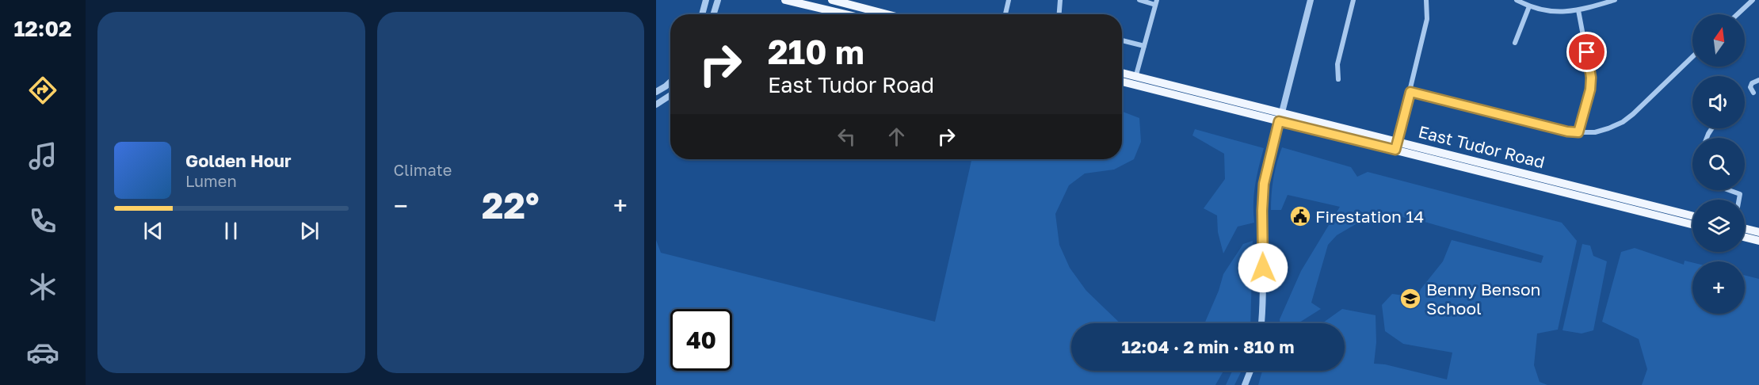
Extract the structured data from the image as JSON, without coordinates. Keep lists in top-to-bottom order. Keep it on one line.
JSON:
{"streets":{"main road":["East Tudor Road"]},"places":{"public building":["Firestation 14"],"school or university":["Benny Benson School"]},"north":"top","page":{"tabs":"12:02","tile":"Climate","map_buttons":"+","turn":["210 m","East Tudor Road"],"song":["Golden Hour","Lumen"],"heat":["−","22°","+"],"limit":"40","trip":"12:04 · 2 min · 810 m"}}
